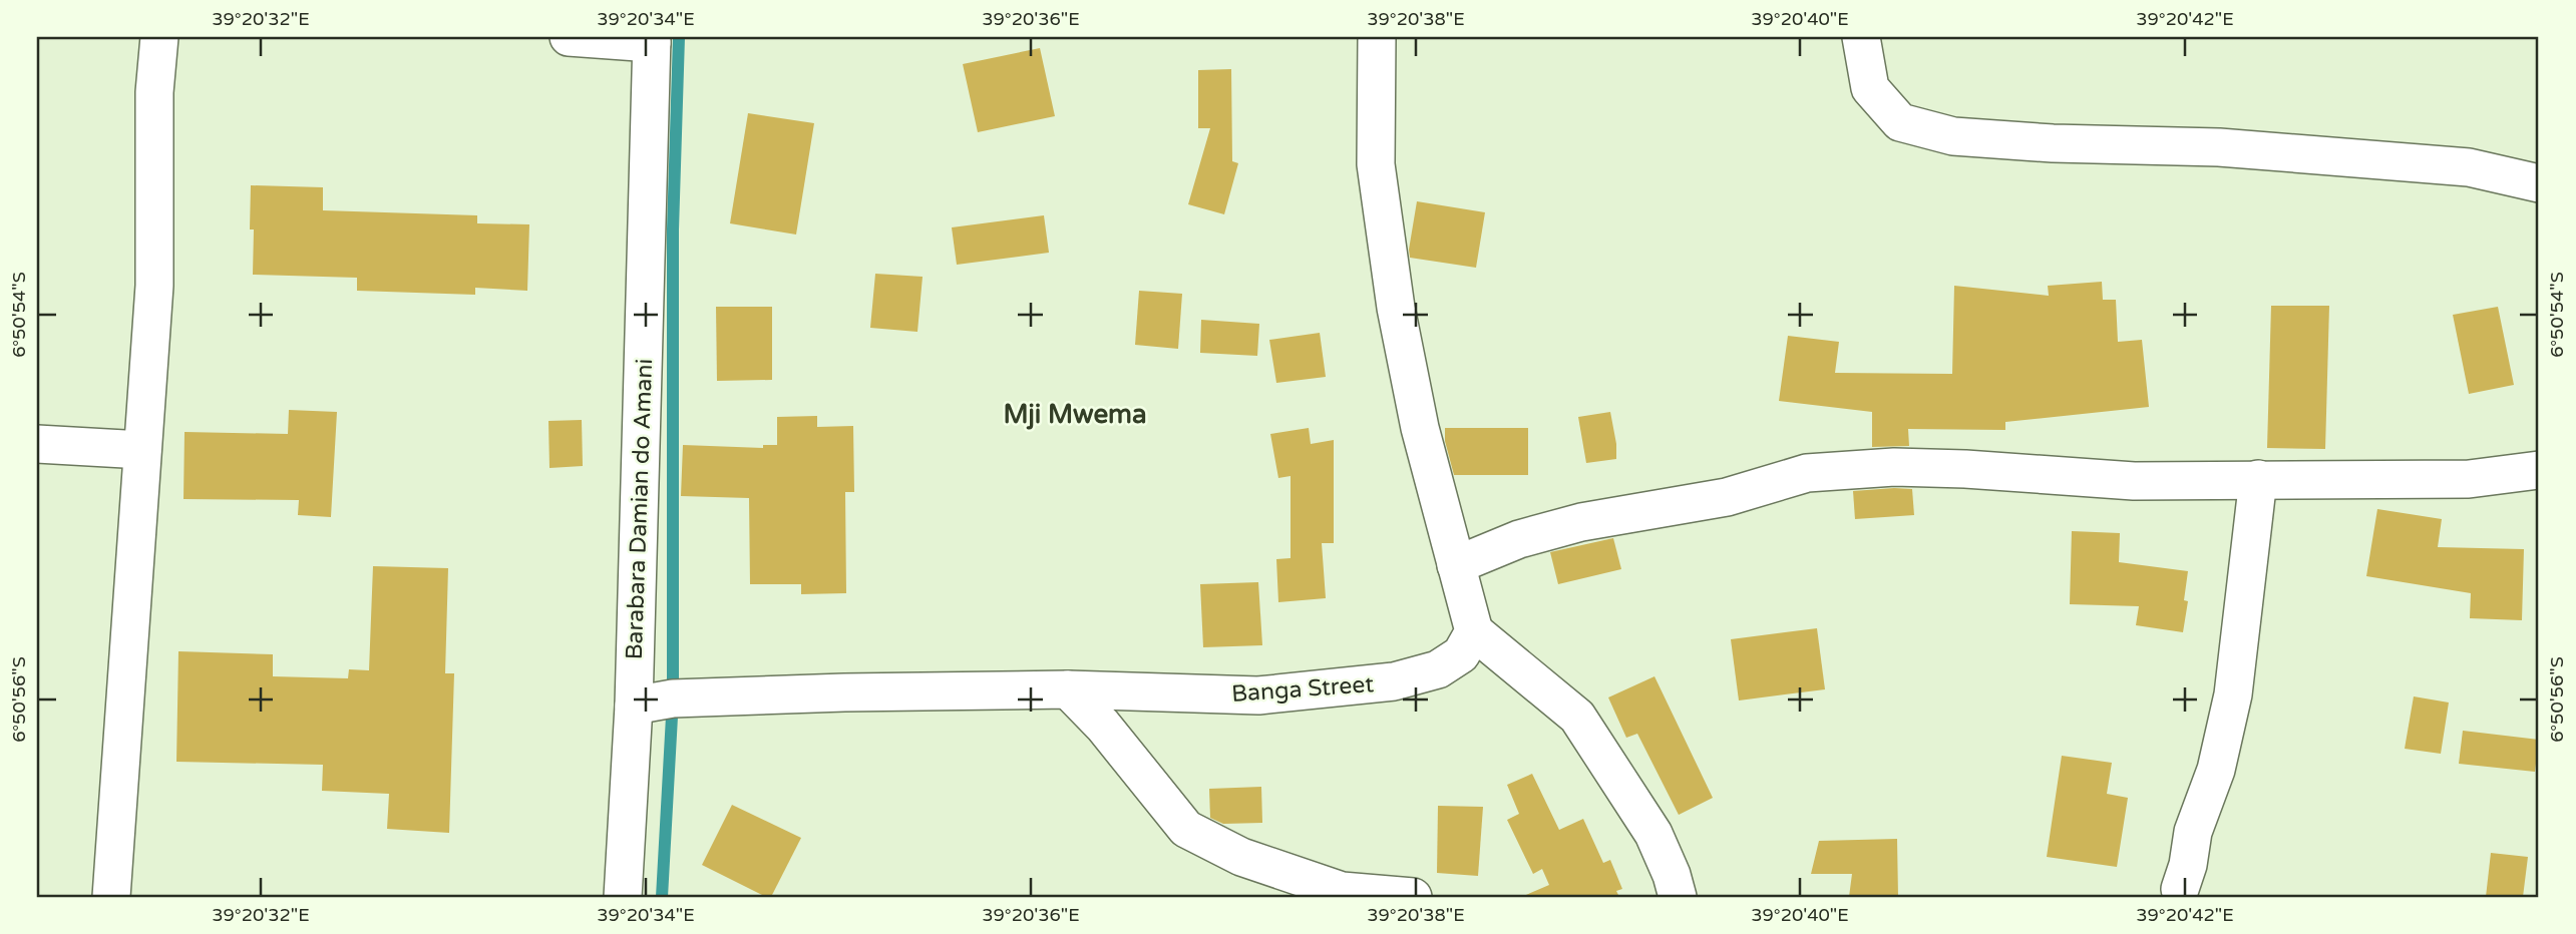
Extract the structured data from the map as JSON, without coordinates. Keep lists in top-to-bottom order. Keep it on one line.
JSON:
{"streets":{"street":["Barabara Damian do Amani","Banga Street"]},"crossings":[["Barabara Damian do Amani","Banga Street"]],"districts":["Mji Mwema"],"coordinates":["39°20'32\"E","39°20'34\"E","39°20'36\"E","39°20'38\"E","39°20'40\"E","39°20'42\"E","6°50'54\"S","6°50'56\"S"]}
